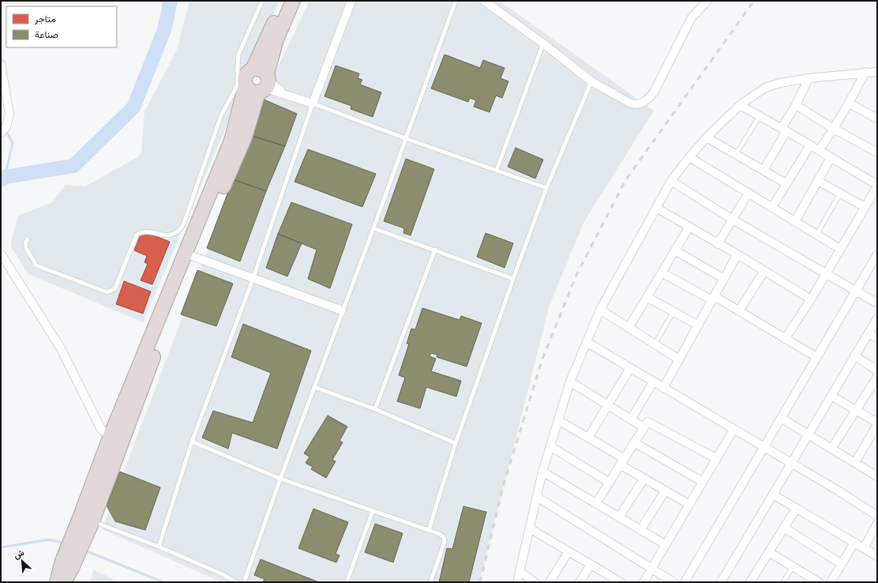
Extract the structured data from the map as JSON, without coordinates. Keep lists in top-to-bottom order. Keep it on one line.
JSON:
{"legend":["متاجر","صناعة"],"north":"top left"}
